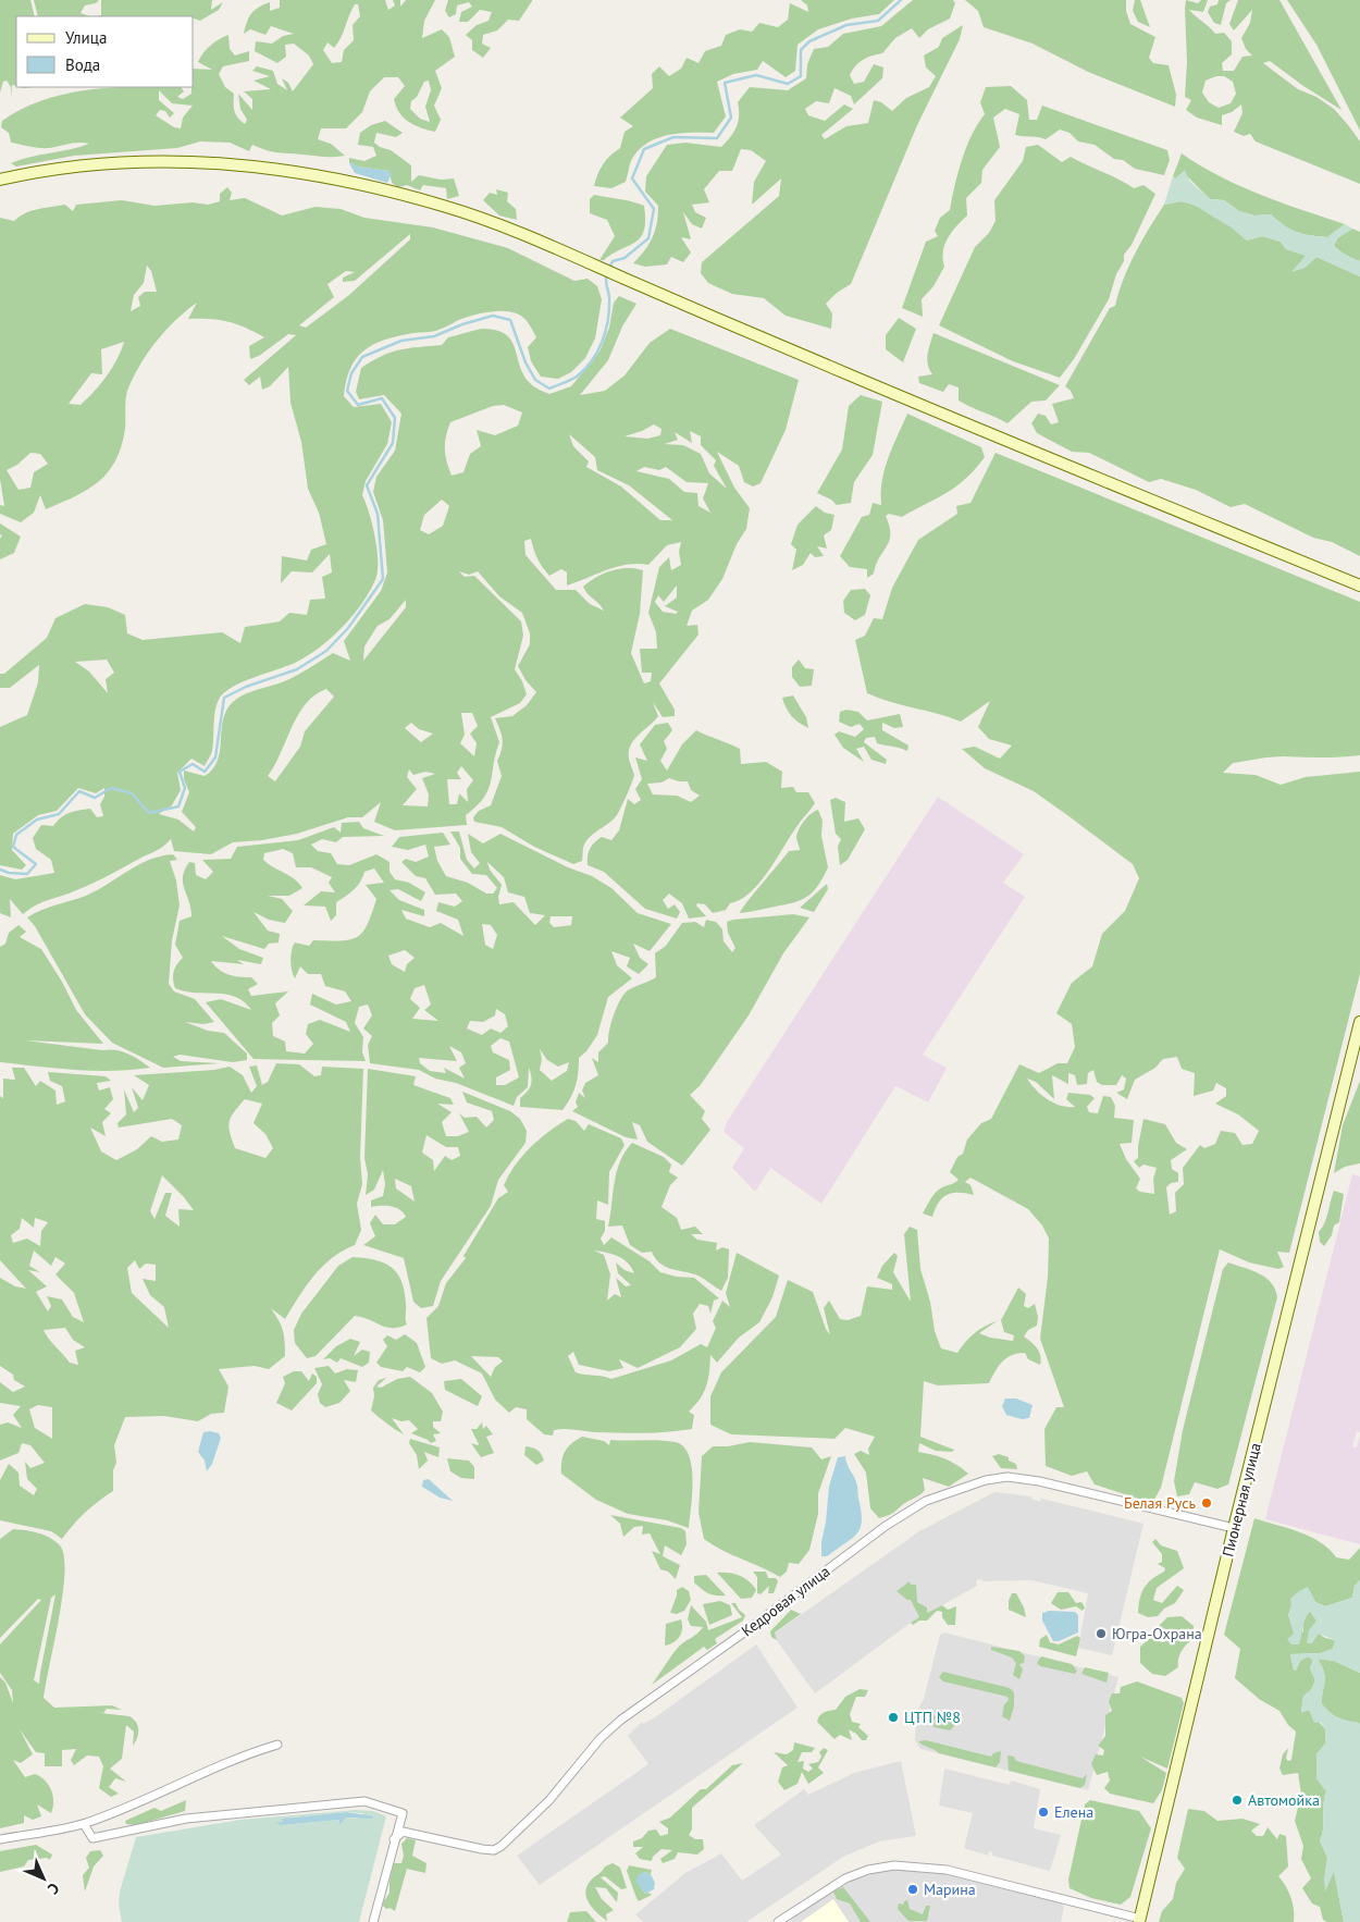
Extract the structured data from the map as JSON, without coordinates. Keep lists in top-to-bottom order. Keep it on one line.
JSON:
{"streets":{"main road":["Пионерная улица"],"street":["Кедровая улица"]},"crossings":[["Пионерная улица","Кедровая улица"]],"places":["Белая Русь","Югра-Охрана","ЦТП №8","Автомойка","Елена","Марина"],"legend":["Улица","Вода"],"north":"bottom right"}
